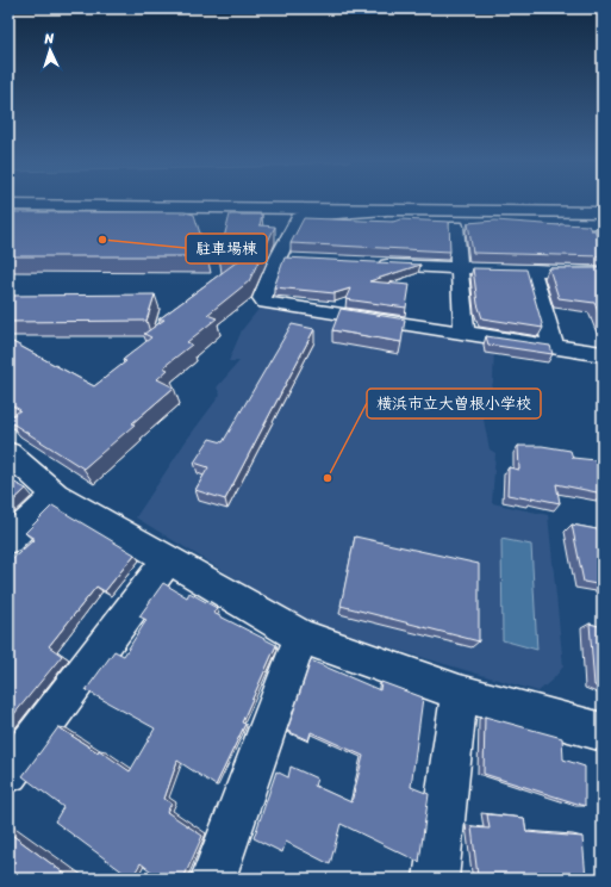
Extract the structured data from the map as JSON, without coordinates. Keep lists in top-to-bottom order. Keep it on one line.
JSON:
{"places":["駐車場棟","横浜市立大曽根小学校"],"north":"top"}
